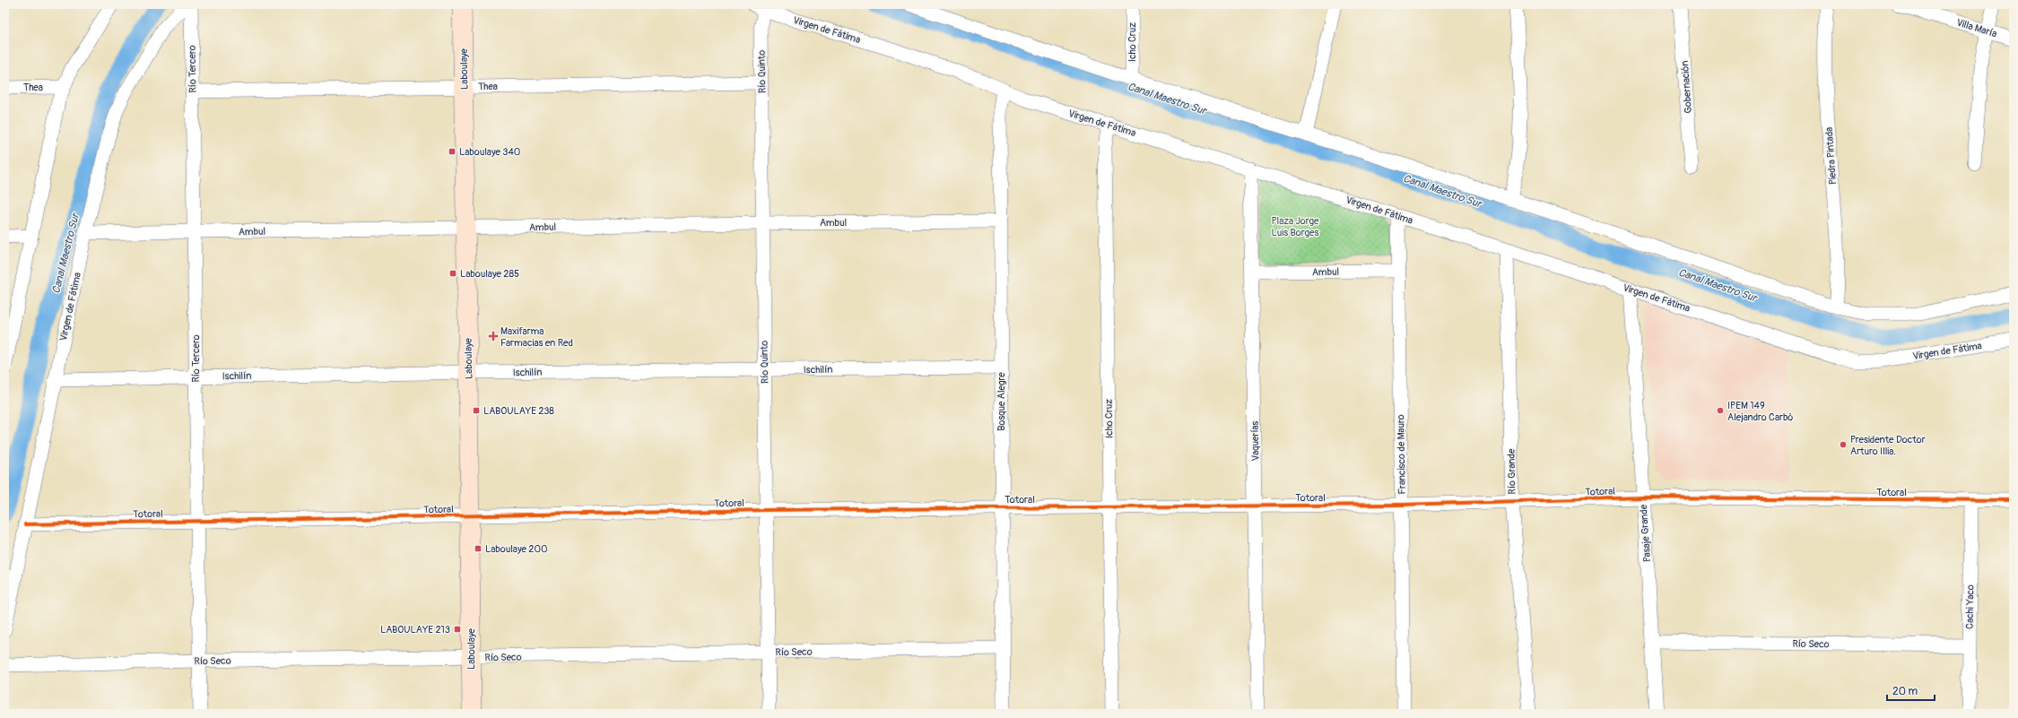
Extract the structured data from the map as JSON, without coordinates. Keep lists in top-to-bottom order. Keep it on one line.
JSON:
{"streets":{"main road":["Laboulaye"],"street":["Villa María","Virgen de Fátima","Icho Cruz","Río Tercero","Río Quinto","Thea","Gobernación","Piedra Pintada","Ambul","Ischilín","Bosque Alegre","Vaquerías","Francisco de Mauro","Río Grande","Totoral","Pasaje Grande","Cachi Yaco","Río Seco"]},"crossings":[["Virgen de Fátima","Icho Cruz"],["Virgen de Fátima","Río Quinto"],["Virgen de Fátima","Ambul"],["Virgen de Fátima","Ischilín"],["Virgen de Fátima","Bosque Alegre"],["Virgen de Fátima","Vaquerías"],["Virgen de Fátima","Francisco de Mauro"],["Virgen de Fátima","Río Grande"],["Virgen de Fátima","Totoral"],["Virgen de Fátima","Pasaje Grande"],["Icho Cruz","Totoral"],["Río Tercero","Thea"],["Río Tercero","Ambul"],["Río Tercero","Ischilín"],["Río Tercero","Totoral"],["Río Tercero","Río Seco"],["Laboulaye","Thea"],["Laboulaye","Ambul"],["Laboulaye","Ischilín"],["Laboulaye","Totoral"],["Laboulaye","Río Seco"],["Río Quinto","Thea"],["Río Quinto","Ambul"],["Río Quinto","Ischilín"],["Río Quinto","Totoral"],["Río Quinto","Río Seco"],["Ambul","Bosque Alegre"],["Ambul","Vaquerías"],["Ambul","Francisco de Mauro"],["Ischilín","Bosque Alegre"],["Bosque Alegre","Totoral"],["Bosque Alegre","Río Seco"],["Vaquerías","Totoral"],["Francisco de Mauro","Totoral"],["Río Grande","Totoral"],["Totoral","Pasaje Grande"],["Totoral","Cachi Yaco"],["Pasaje Grande","Río Seco"],["Cachi Yaco","Río Seco"]],"water":["Canal Maestro Sur"],"parks":["Plaza Jorge Luis Borges"],"places":{"transit":["Laboulaye 340","Laboulaye 285","LABOULAYE 238","Laboulaye 200","LABOULAYE 213"],"health":["Maxifarma Farmacias en Red"],"other":["IPEM 149 Alejandro Carbó","Presidente Doctor Arturo Illia."]},"scale_bar":"20 m"}
